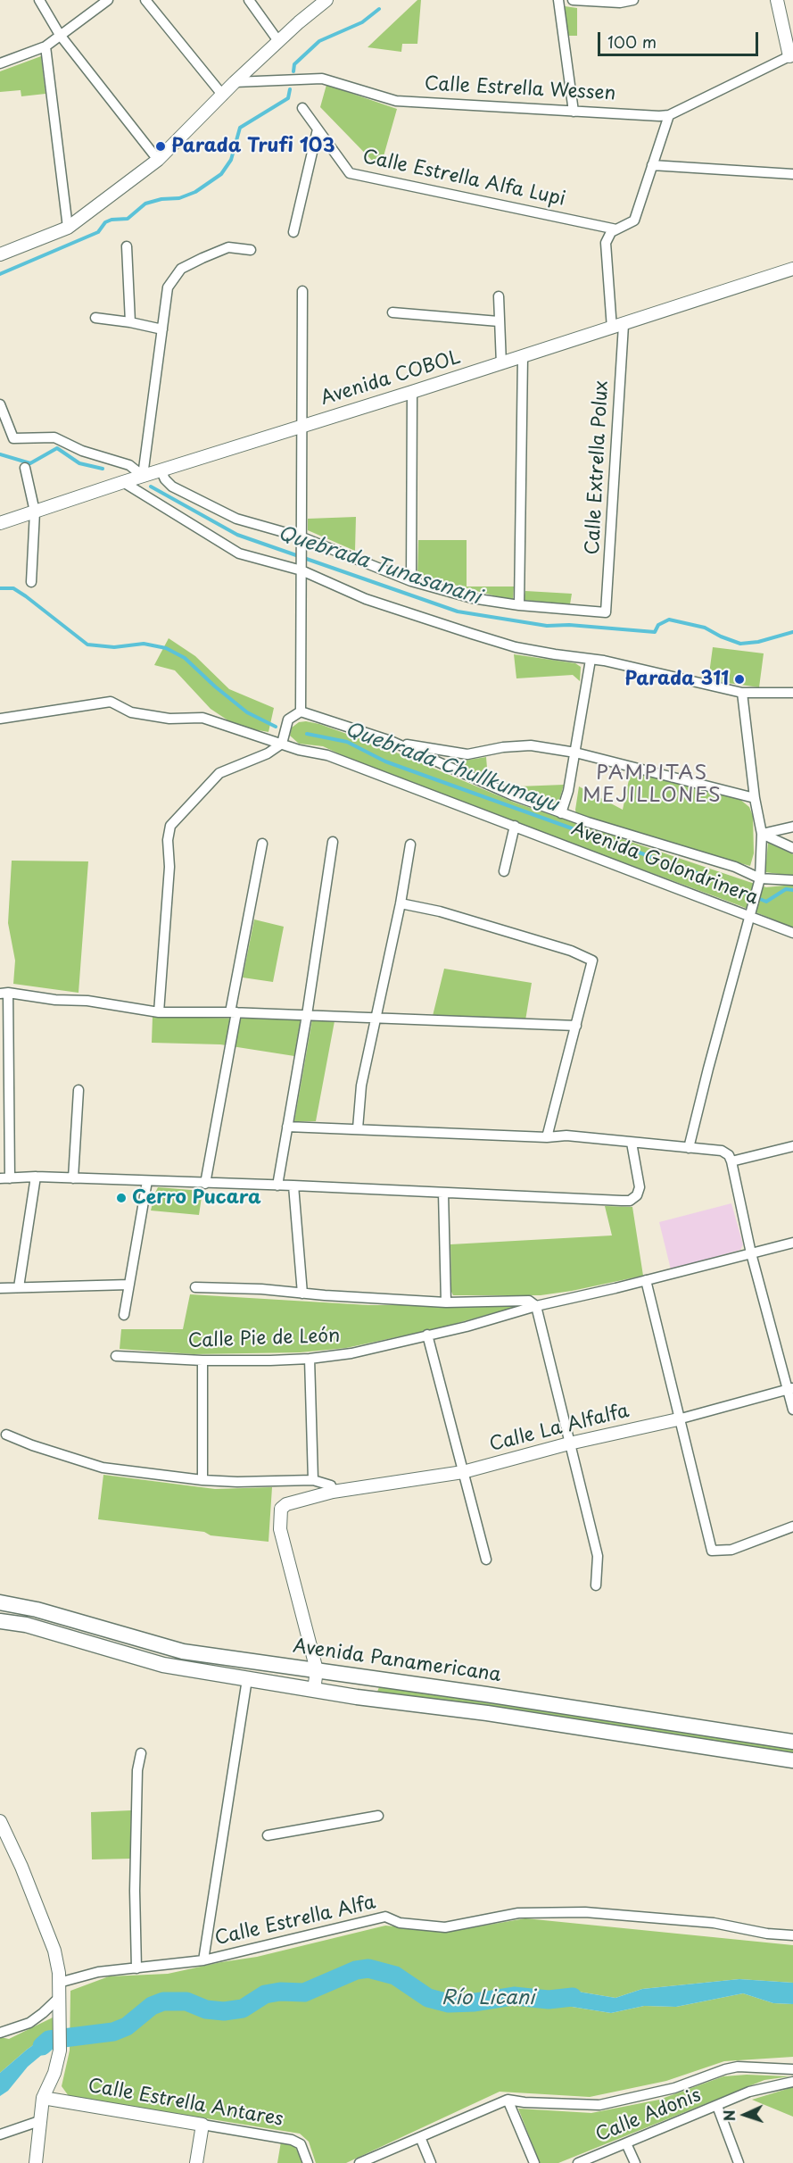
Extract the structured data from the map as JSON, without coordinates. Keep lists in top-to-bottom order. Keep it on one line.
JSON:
{"streets":{"main road":["Avenida Panamericana"],"street":["Calle Estrella Wessen","Calle Estrella Alfa Lupi","Avenida COBOL","Calle Extrella Polux","Avenida Golondrinera","Calle Pie de León","Calle La Alfalfa","Calle Estrella Alfa","Calle Estrella Antares","Calle Adonis"]},"crossings":[["Calle Estrella Alfa Lupi","Calle Extrella Polux"],["Avenida COBOL","Calle Extrella Polux"],["Calle La Alfalfa","Avenida Panamericana"]],"districts":["PAMPITAS MEJILLONES"],"water":["Quebrada Tunasanani","Quebrada Chullkumayu","Río Licani"],"places":["Parada Trufi 103","Parada 311","Cerro Pucara"],"scale_bar":"100 m","north":"left"}
